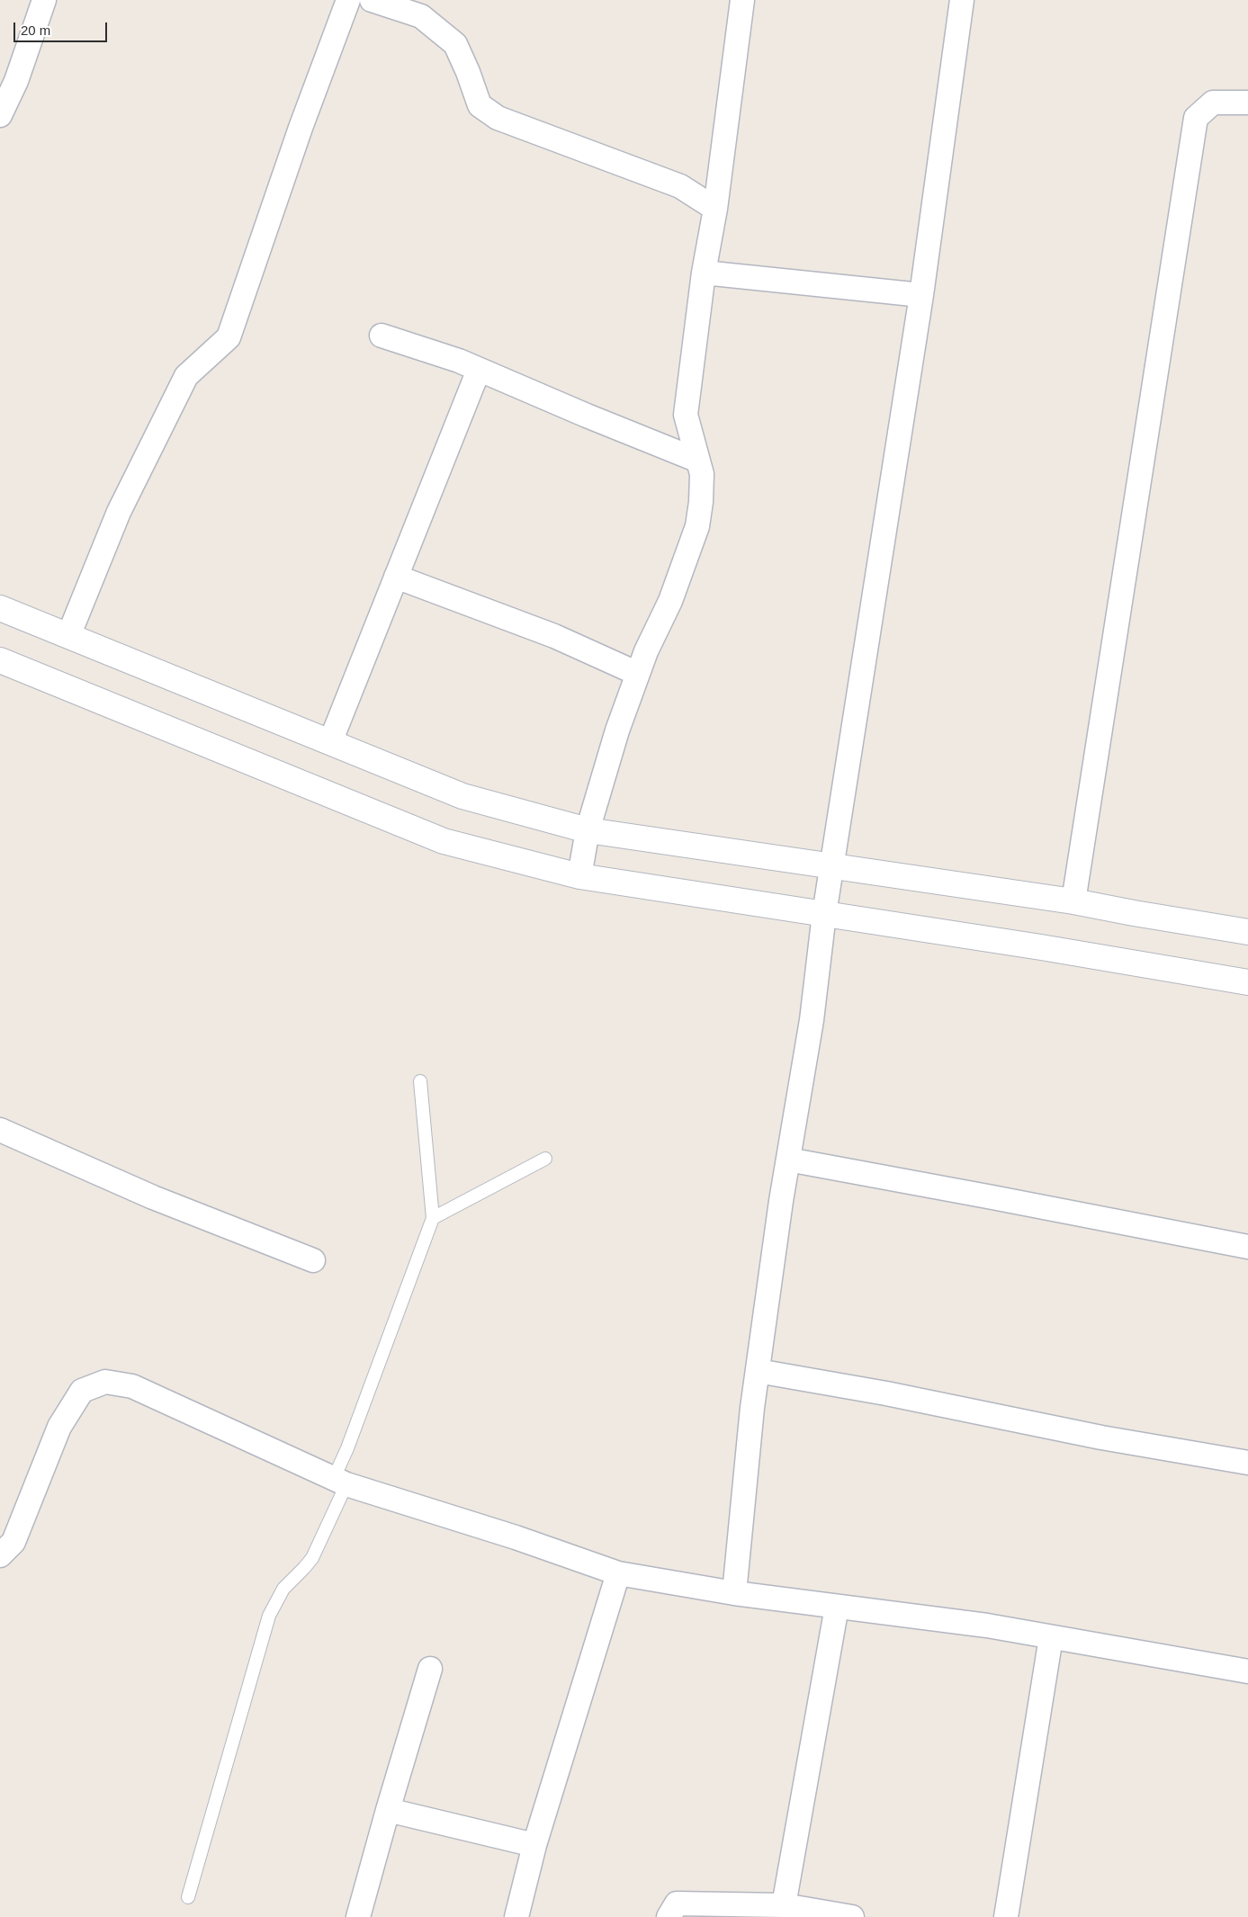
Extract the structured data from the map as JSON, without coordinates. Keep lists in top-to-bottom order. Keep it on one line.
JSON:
{"scale_bar":"20 m"}
